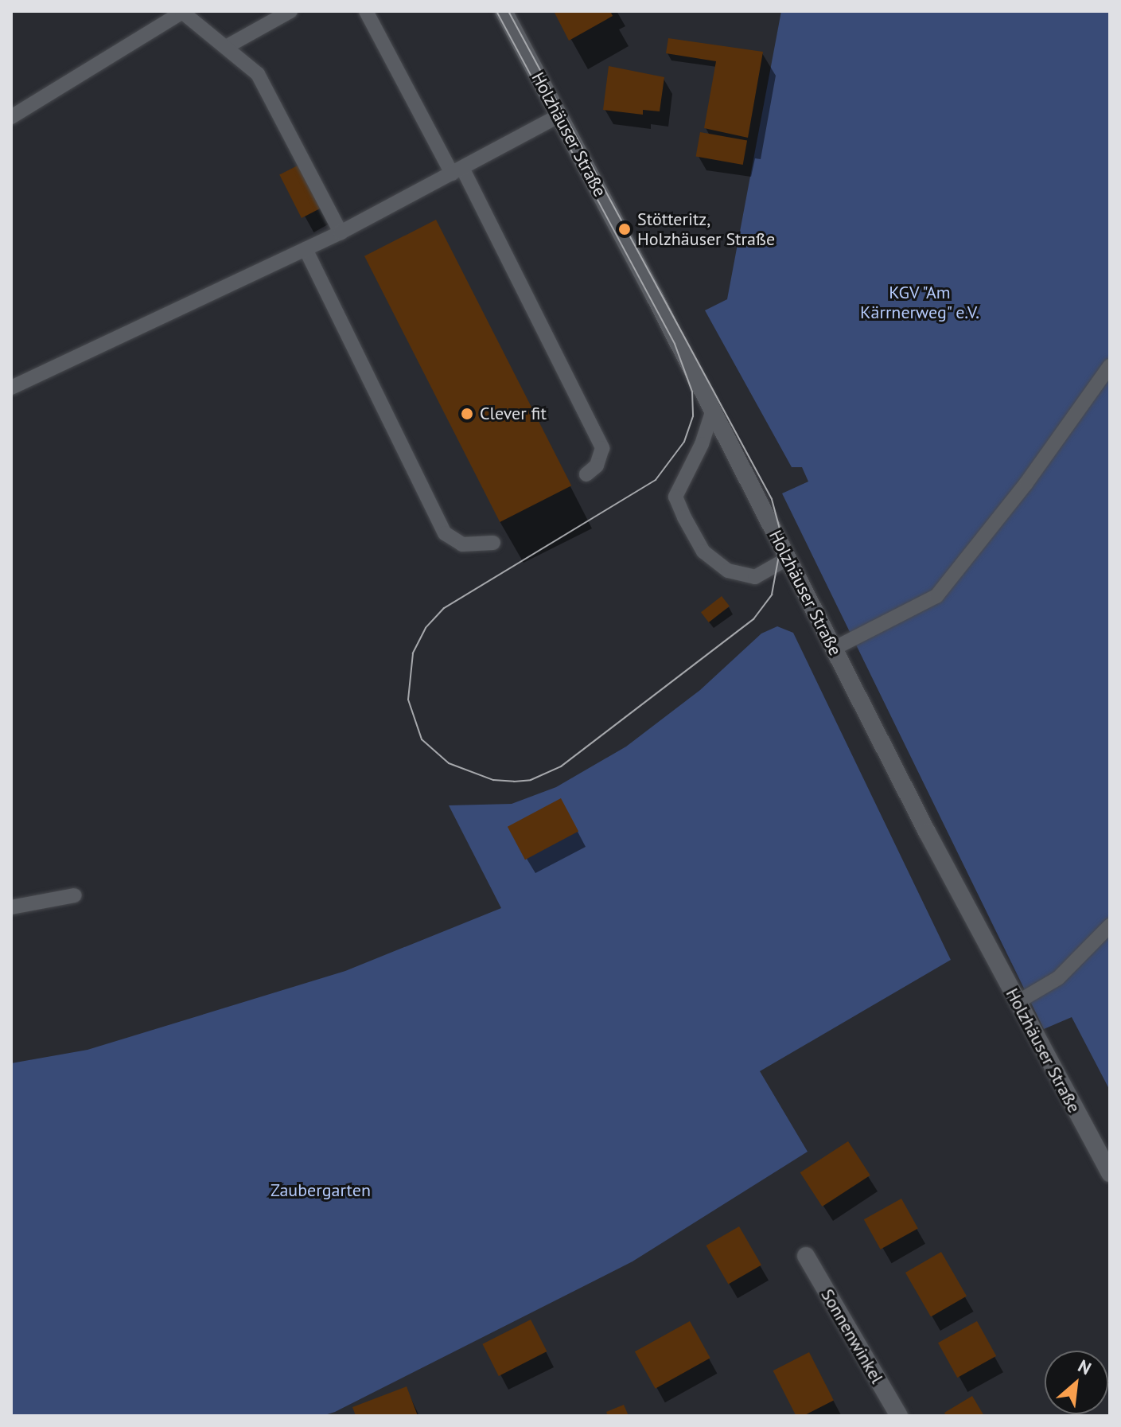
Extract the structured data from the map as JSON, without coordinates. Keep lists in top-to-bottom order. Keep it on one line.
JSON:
{"streets":{"main road":["Holzhäuser Straße","Sonnenwinkel"]},"parks":["KGV \"Am Kärrnerweg\" e.V.","Zaubergarten"],"places":["Stötteritz, Holzhäuser Straße","Clever fit"],"north":"top right"}
